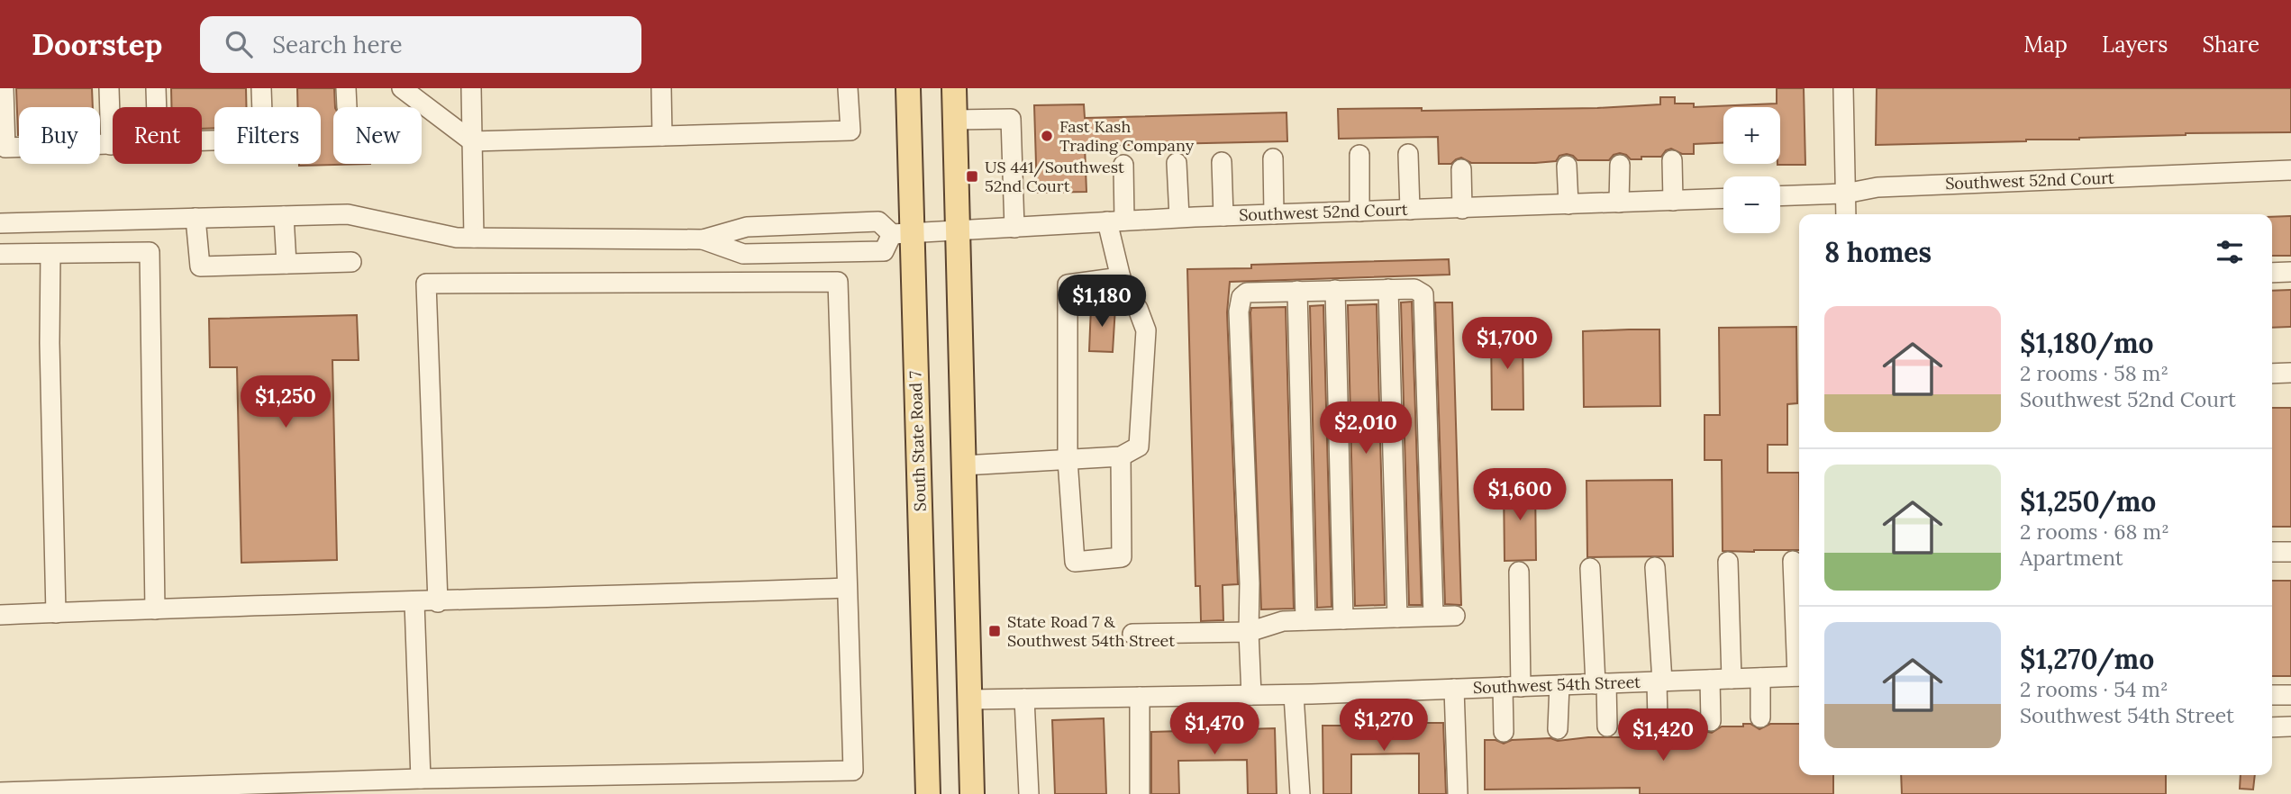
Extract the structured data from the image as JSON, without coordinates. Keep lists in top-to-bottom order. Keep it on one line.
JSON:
{"streets":{"main road":["South State Road 7"],"street":["Southwest 52nd Court","Southwest 54th Street"]},"crossings":[["Southwest 52nd Court","South State Road 7"]],"places":{"other":["Fast Kash Trading Company"],"transit":["US 441/Southwest 52nd Court","State Road 7 & Southwest 54th Street"]},"page":{"header":"Doorstep","search":"Search here","nav":["Map","Layers","Share"],"map_buttons":["+","−"],"chip":["Buy","Rent","Filters","New"],"heading":"8 homes","price":["$1,180","$1,700","$1,250","$2,010","$1,600","$1,270","$1,470","$1,420"],"list":[{"name":"$1,180/mo","note":"2 rooms · 58 m² · Southwest 52nd Court"},{"name":"$1,250/mo","note":"2 rooms · 68 m² · Apartment"},{"name":"$1,270/mo","note":"2 rooms · 54 m² · Southwest 54th Street"}]}}
